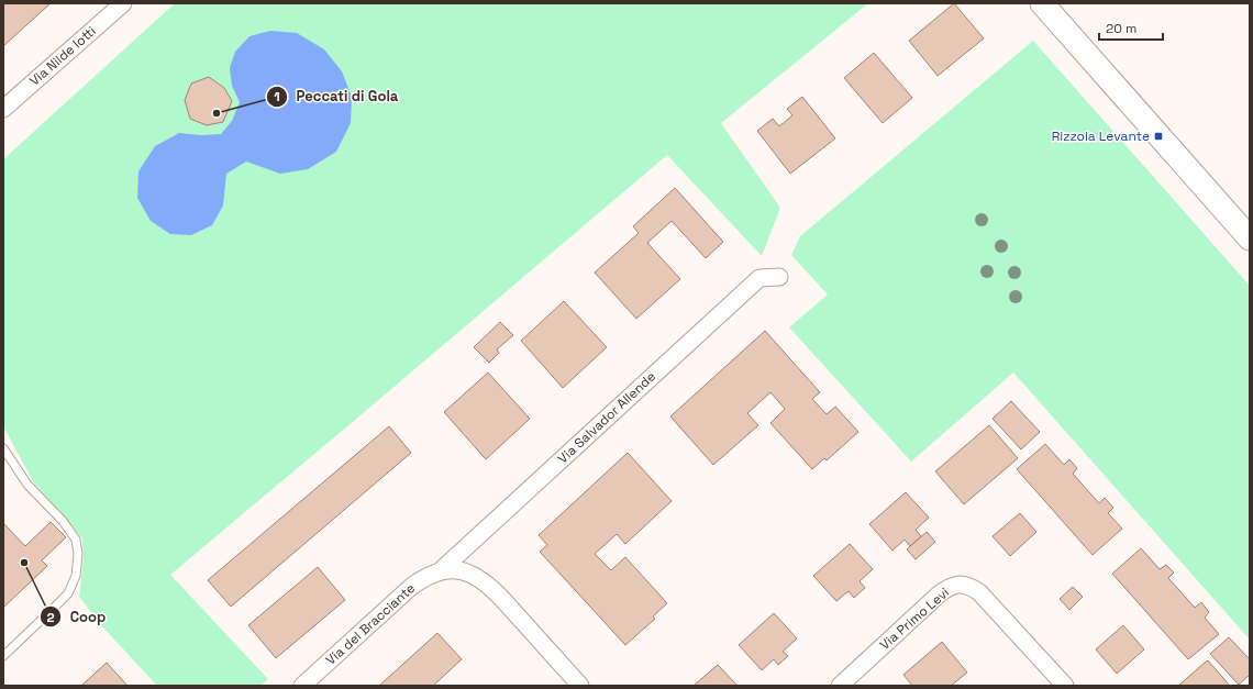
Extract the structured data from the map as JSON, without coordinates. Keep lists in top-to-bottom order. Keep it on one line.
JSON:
{"streets":{"street":["Via Nilde Iotti","Via Salvador Allende","Via Primo Levi","Via del Bracciante"]},"crossings":[["Via Salvador Allende","Via del Bracciante"]],"places":{"other":["Peccati di Gola","Coop"],"transit":["Rizzola Levante"]},"scale_bar":"20 m"}
